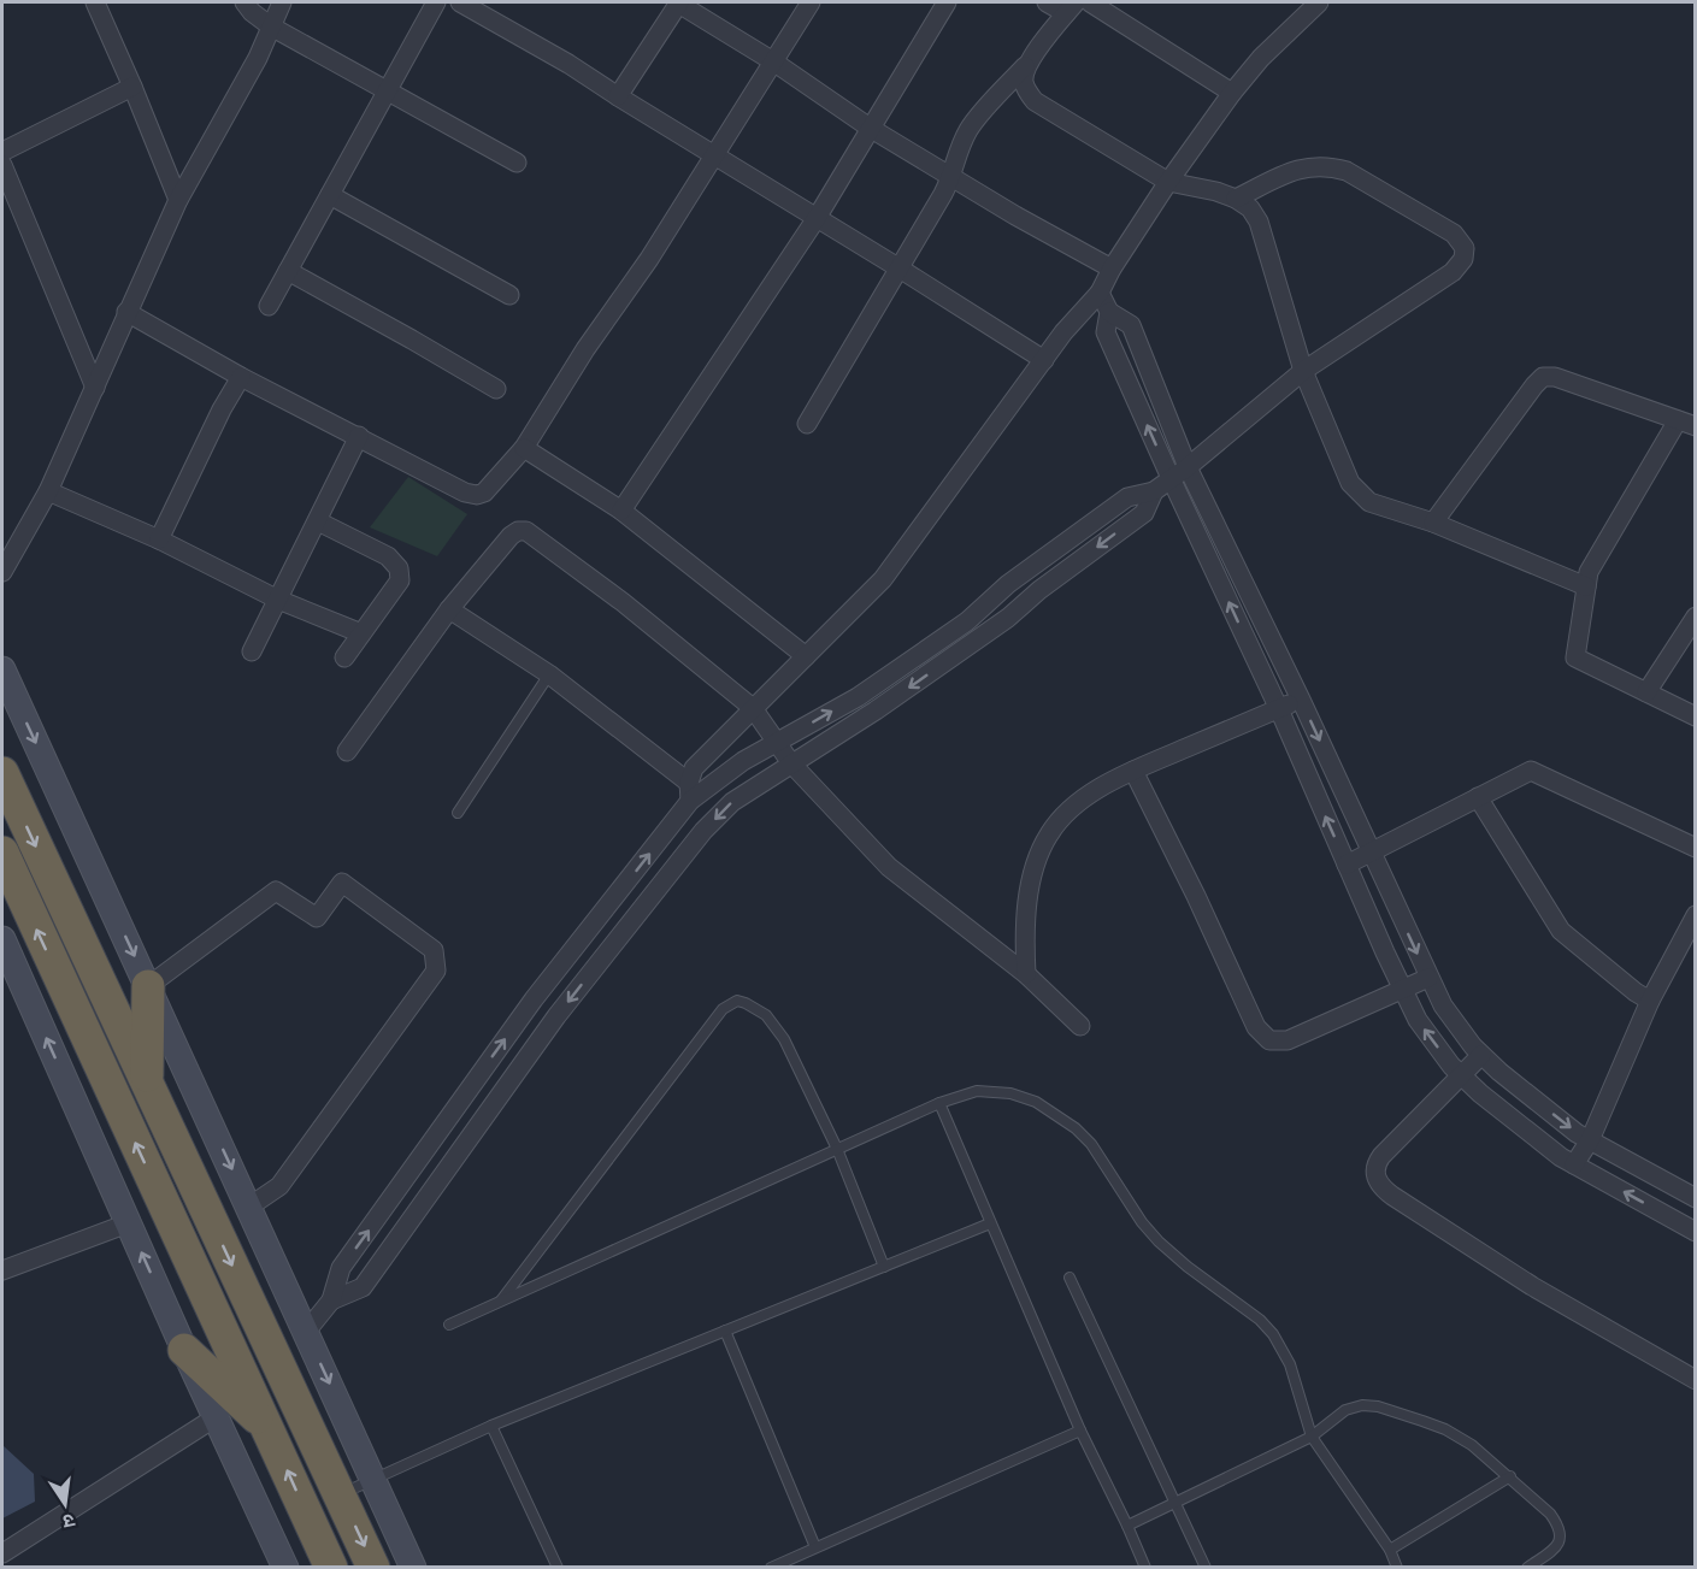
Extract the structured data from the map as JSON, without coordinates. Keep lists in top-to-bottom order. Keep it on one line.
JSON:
{"north":"bottom"}
